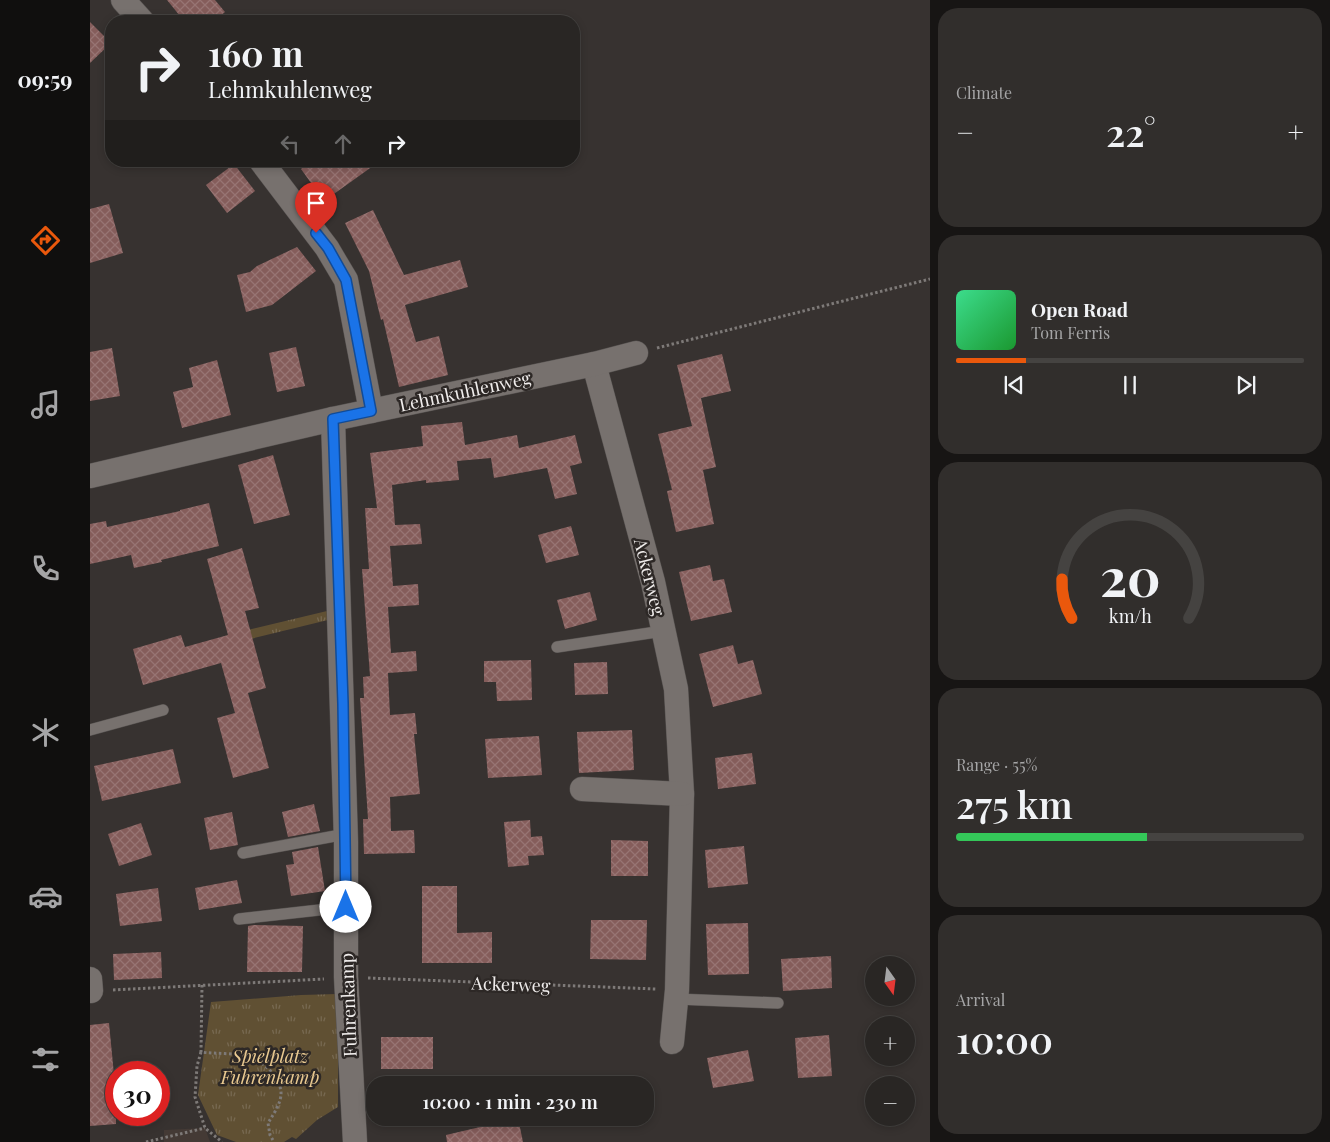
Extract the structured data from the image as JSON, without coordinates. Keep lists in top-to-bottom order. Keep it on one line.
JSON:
{"streets":{"street":["Lehmkuhlenweg","Ackerweg","Fuhrenkamp"]},"crossings":[["Lehmkuhlenweg","Ackerweg"],["Lehmkuhlenweg","Fuhrenkamp"],["Ackerweg","Fuhrenkamp"]],"parks":["Spielplatz Fuhrenkamp"],"north":"bottom","page":{"tabs":"09:59","tile":["Climate",["Range · 55%","275 km"],["Arrival","10:00"]],"turn":["160 m","Lehmkuhlenweg"],"heat":["−","22°","+"],"song":["Open Road","Tom Ferris"],"map_buttons":["+","−"],"limit":"30","trip":"10:00 · 1 min · 230 m","gauge":["20","km/h"]}}
